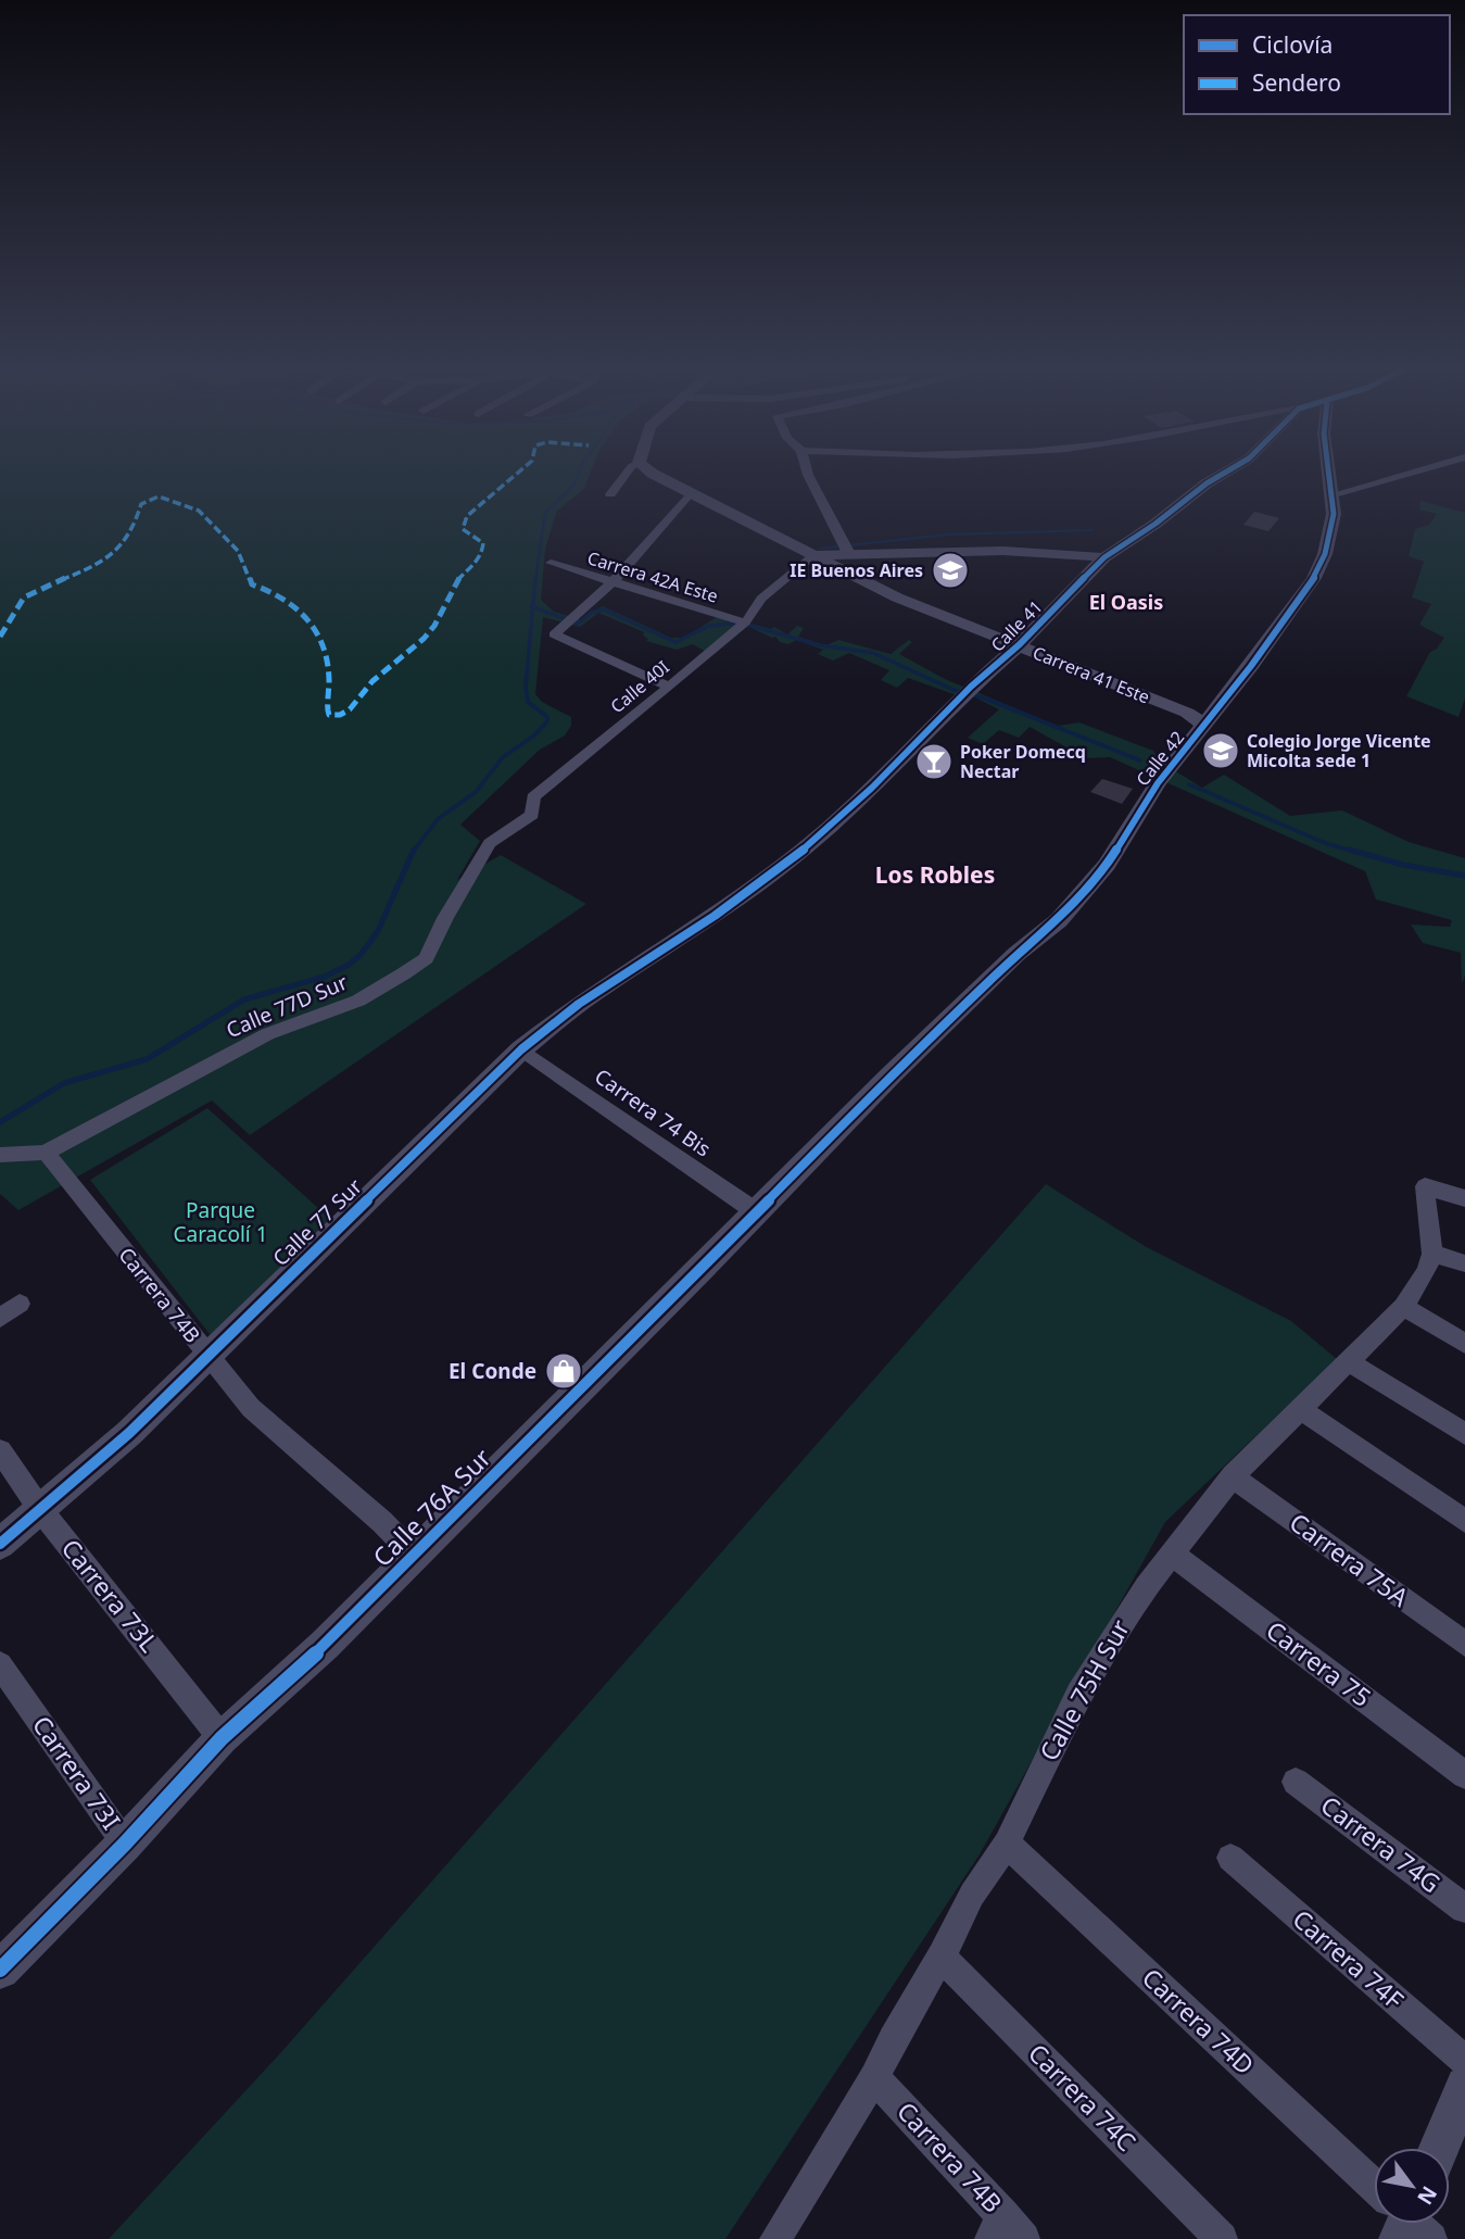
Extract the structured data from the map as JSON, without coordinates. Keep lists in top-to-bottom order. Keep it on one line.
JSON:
{"streets":{"street":["Carrera 42A Este","Calle 41","Carrera 41 Este","Calle 40I","Calle 42","Calle 77D Sur","Carrera 74 Bis","Calle 77 Sur","Carrera 74B","Calle 76A Sur","Carrera 75A","Carrera 73L","Carrera 75","Calle 75H Sur","Carrera 73I","Carrera 74G","Carrera 74F","Carrera 74D","Carrera 74C"]},"crossings":[["Carrera 42A Este","Calle 40I"],["Calle 41","Carrera 41 Este"],["Calle 41","Calle 77 Sur"],["Carrera 41 Este","Calle 40I"],["Carrera 41 Este","Calle 42"],["Calle 40I","Calle 77D Sur"],["Calle 42","Calle 76A Sur"],["Calle 77D Sur","Carrera 74B"],["Carrera 74 Bis","Calle 77 Sur"],["Carrera 74 Bis","Calle 76A Sur"],["Calle 77 Sur","Carrera 74B"],["Calle 77 Sur","Carrera 73L"],["Carrera 74B","Calle 76A Sur"],["Carrera 74B","Calle 75H Sur"],["Calle 76A Sur","Carrera 73L"],["Calle 76A Sur","Carrera 73I"],["Carrera 75A","Calle 75H Sur"],["Carrera 75","Calle 75H Sur"],["Calle 75H Sur","Carrera 74D"],["Calle 75H Sur","Carrera 74C"]],"districts":["El Oasis","Los Robles"],"parks":["Parque Caracolí 1"],"places":{"school or university":["IE Buenos Aires","Colegio Jorge Vicente Micolta sede 1"],"bar":["Poker Domecq Nectar"],"shop":["El Conde"]},"legend":["Ciclovía","Sendero"],"north":"bottom right"}
